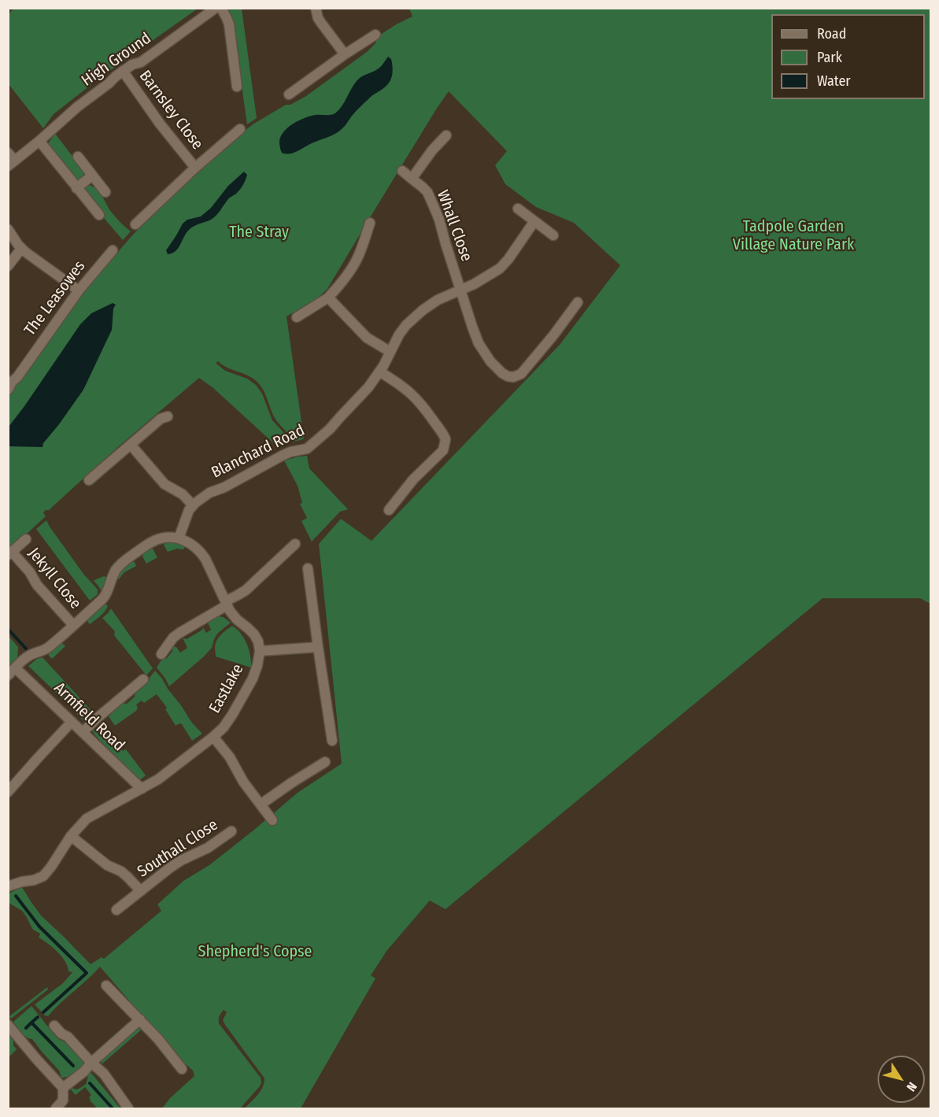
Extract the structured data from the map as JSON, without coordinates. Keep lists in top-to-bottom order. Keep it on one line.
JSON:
{"streets":{"street":["High Ground","Barnsley Close","Whall Close","The Leasowes","Blanchard Road","Jekyll Close","Eastlake","Armfield Road","Southall Close"]},"crossings":[["High Ground","Barnsley Close"],["Whall Close","Blanchard Road"],["Blanchard Road","Eastlake"],["Eastlake","Armfield Road"],["Eastlake","Southall Close"]],"parks":["Tadpole Garden Village Nature Park","The Stray","Shepherd's Copse"],"legend":["Road","Park","Water"],"north":"bottom right"}
